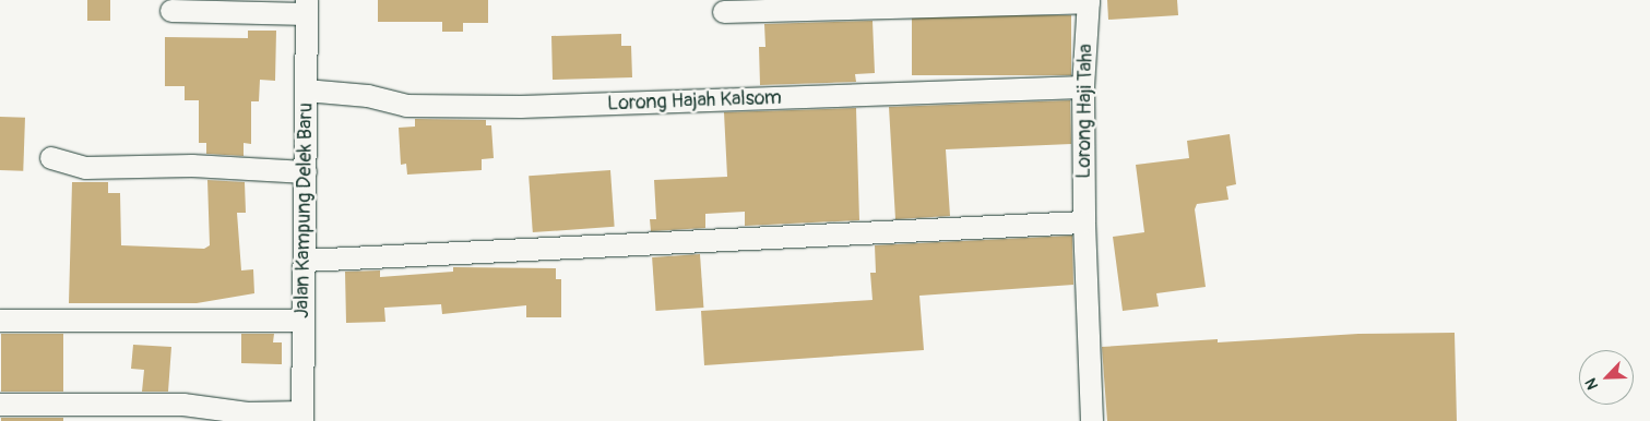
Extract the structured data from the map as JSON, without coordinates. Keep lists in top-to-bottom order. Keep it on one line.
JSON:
{"streets":{"street":["Lorong Hajah Kalsom","Lorong Haji Taha","Jalan Kampung Delek Baru"]},"crossings":[["Lorong Hajah Kalsom","Lorong Haji Taha"],["Lorong Hajah Kalsom","Jalan Kampung Delek Baru"]],"north":"bottom left"}
